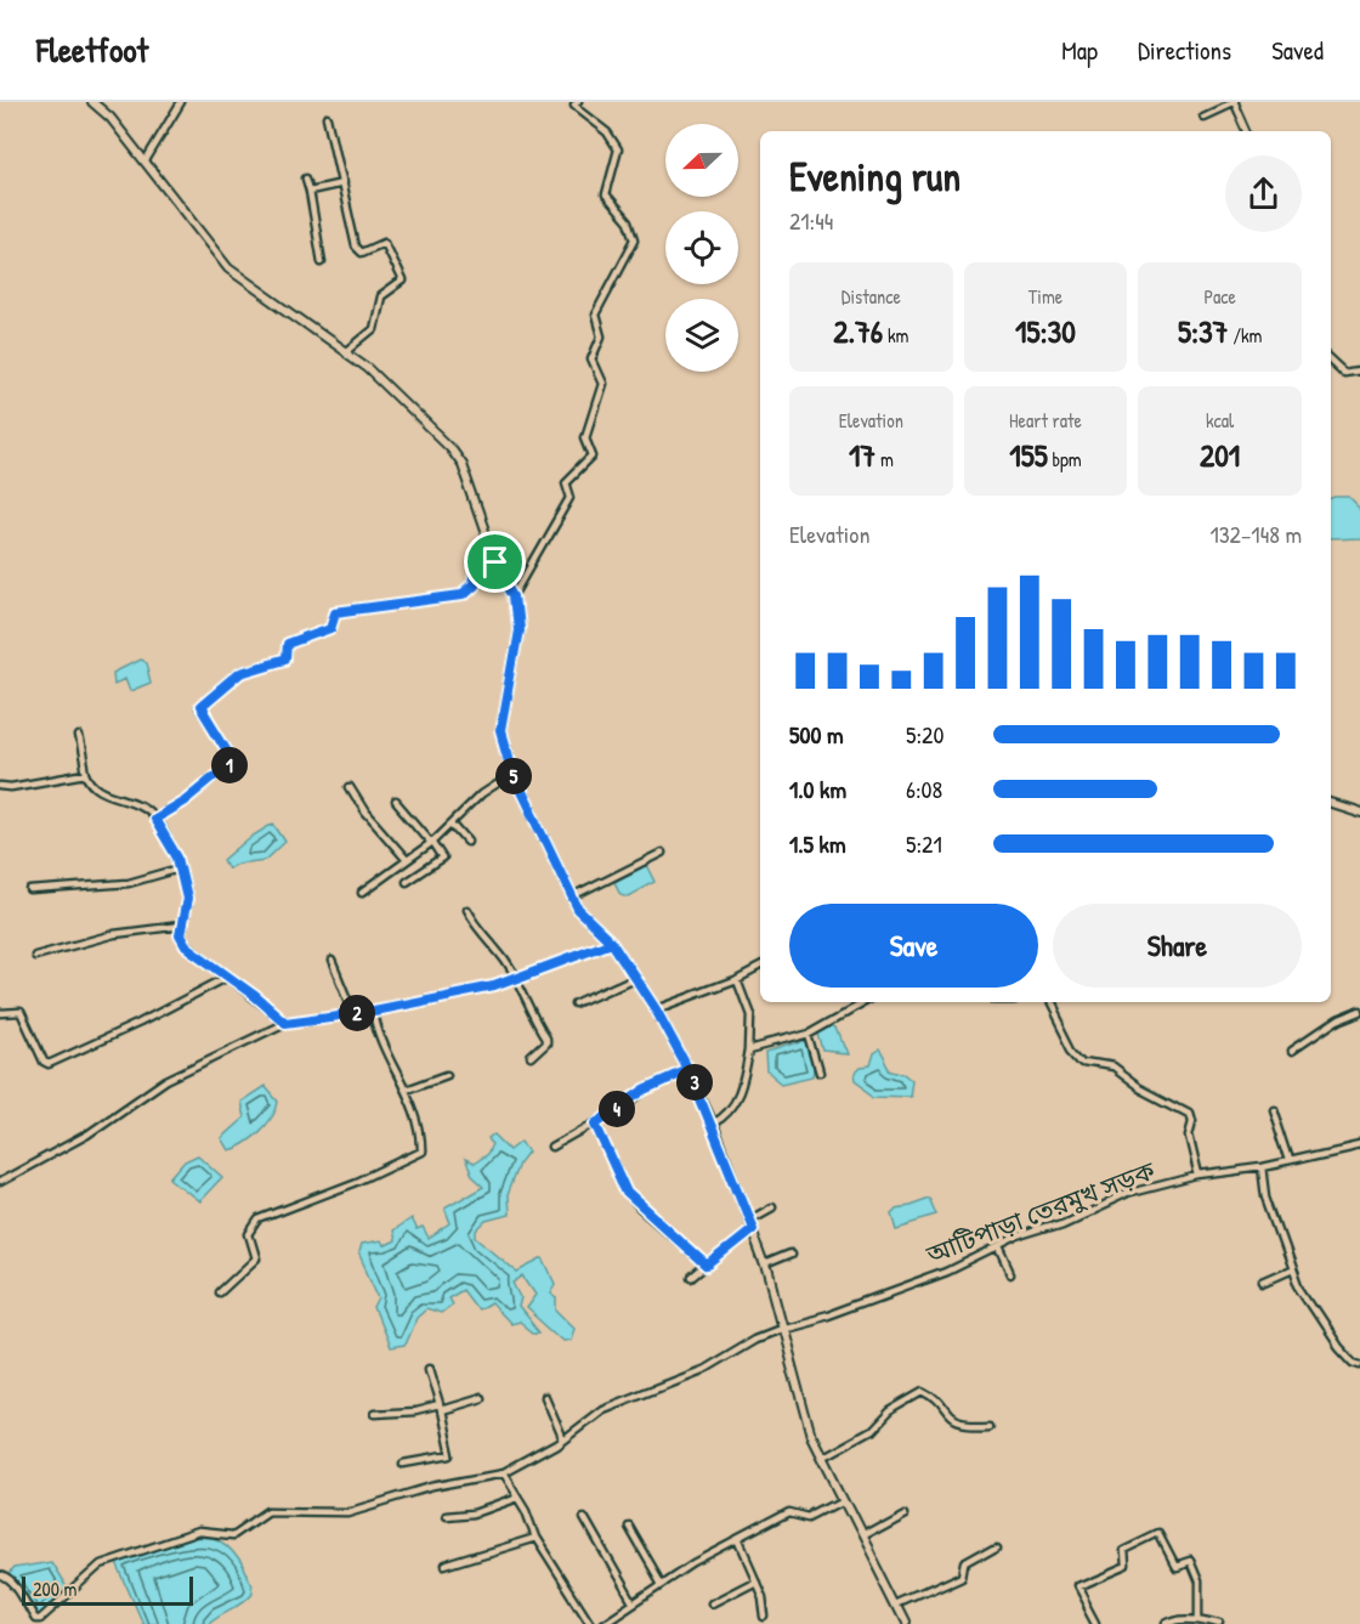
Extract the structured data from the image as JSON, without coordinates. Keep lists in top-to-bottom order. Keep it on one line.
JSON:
{"streets":{"street":["আটিপাড়া তেরমুখ সড়ক"]},"scale_bar":"200 m","north":"left","page":{"header":"Fleetfoot","nav":["Map","Directions","Saved"],"heading":["Evening run","21:44"],"stats":[["Distance","2.76 km"],["Time","15:30"],["Pace","5:37 /km"],["Elevation","17 m"],["Heart rate","155 bpm"],["kcal","201"]],"chart":["Elevation","132–148 m"],"list":[{"name":"500 m","note":"5:20"},{"name":"1.0 km","note":"6:08"},{"name":"1.5 km","note":"5:21"}],"pins":["1","5","2","3","4"],"buttons":["Save","Share"],"scale":"200 m"}}
